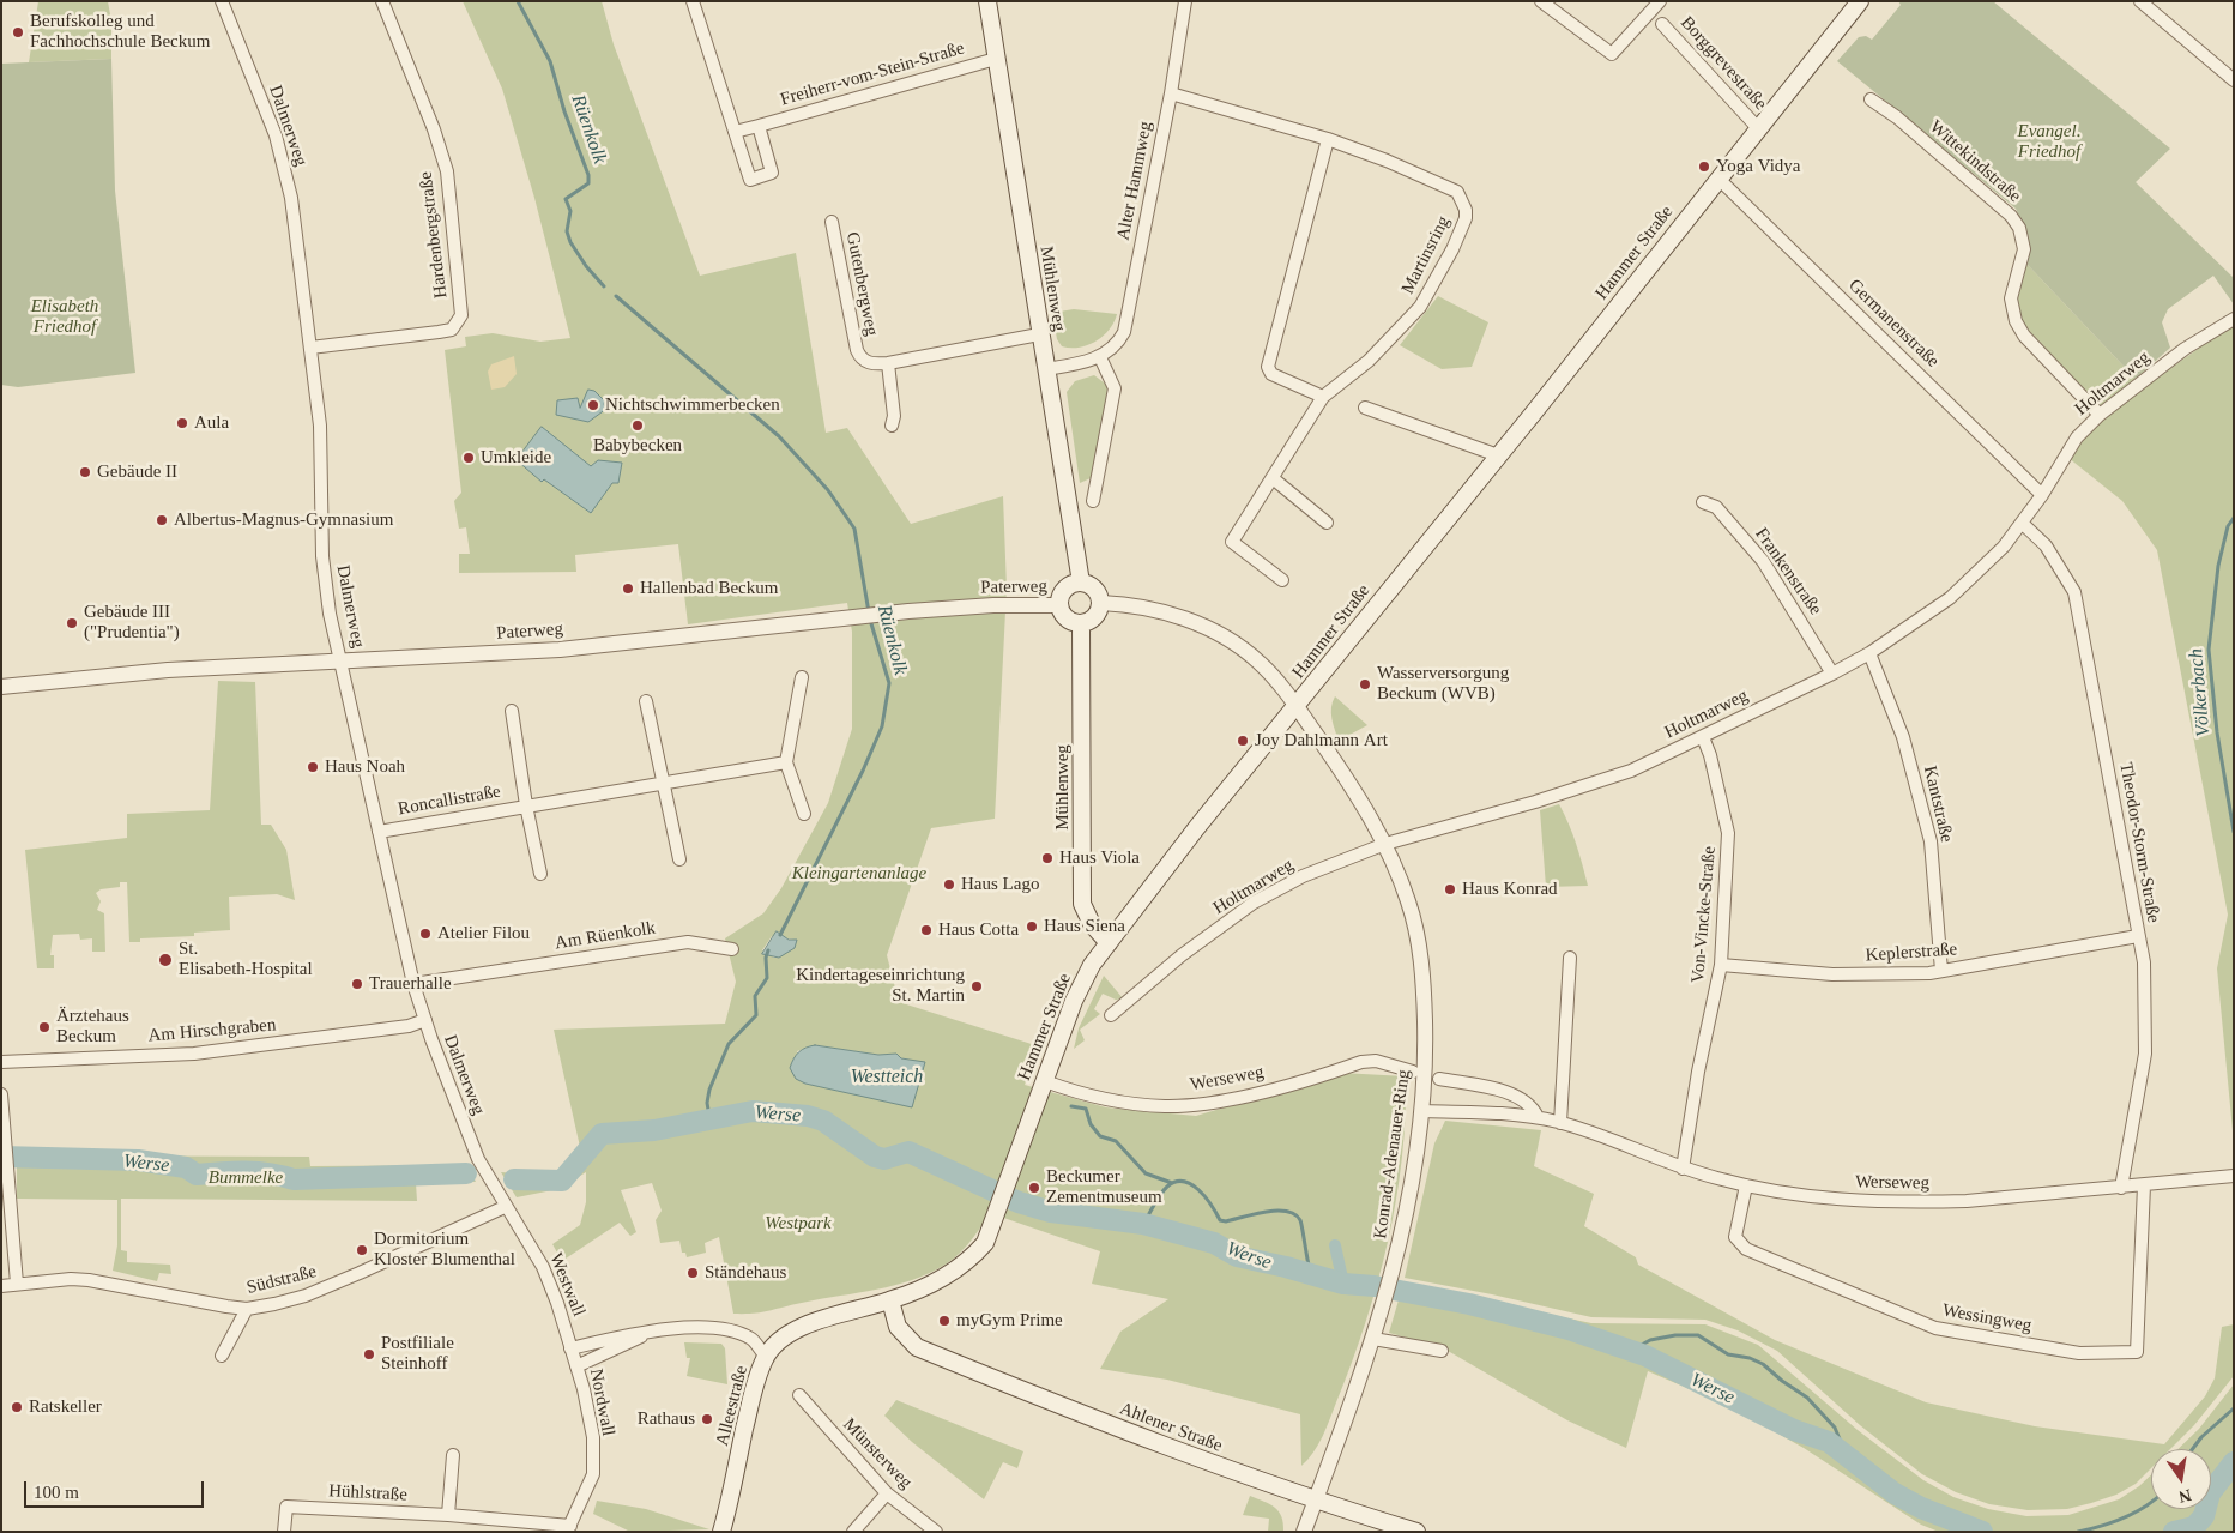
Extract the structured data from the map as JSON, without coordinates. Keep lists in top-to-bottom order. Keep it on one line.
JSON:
{"streets":{"main road":["Hammer Straße","Mühlenweg","Alleestraße","Ahlener Straße"],"street":["Borggrevestraße","Freiherr-vom-Stein-Straße","Dalmerweg","Wittekindstraße","Alter Hammweg","Hardenbergstraße","Martinsring","Gutenbergweg","Germanenstraße","Holtmarweg","Frankenstraße","Paterweg","Roncallistraße","Kantstraße","Theodor-Storm-Straße","Von-Vincke-Straße","Am Rüenkolk","Keplerstraße","Am Hirschgraben","Werseweg","Konrad-Adenauer-Ring","Südstraße","Westwall","Wessingweg","Nordwall","Münsterweg","Hühlstraße"]},"crossings":[["Borggrevestraße","Hammer Straße"],["Freiherr-vom-Stein-Straße","Mühlenweg"],["Dalmerweg","Hardenbergstraße"],["Dalmerweg","Paterweg"],["Dalmerweg","Roncallistraße"],["Dalmerweg","Am Rüenkolk"],["Dalmerweg","Am Hirschgraben"],["Dalmerweg","Südstraße"],["Dalmerweg","Westwall"],["Wittekindstraße","Holtmarweg"],["Alter Hammweg","Martinsring"],["Hammer Straße","Mühlenweg"],["Hammer Straße","Germanenstraße"],["Hammer Straße","Werseweg"],["Hammer Straße","Konrad-Adenauer-Ring"],["Hammer Straße","Alleestraße"],["Hammer Straße","Ahlener Straße"],["Gutenbergweg","Mühlenweg"],["Mühlenweg","Paterweg"],["Mühlenweg","Konrad-Adenauer-Ring"],["Germanenstraße","Holtmarweg"],["Holtmarweg","Frankenstraße"],["Holtmarweg","Kantstraße"],["Holtmarweg","Theodor-Storm-Straße"],["Holtmarweg","Von-Vincke-Straße"],["Holtmarweg","Konrad-Adenauer-Ring"],["Paterweg","Konrad-Adenauer-Ring"],["Kantstraße","Keplerstraße"],["Theodor-Storm-Straße","Keplerstraße"],["Theodor-Storm-Straße","Werseweg"],["Von-Vincke-Straße","Keplerstraße"],["Von-Vincke-Straße","Werseweg"],["Werseweg","Konrad-Adenauer-Ring"],["Werseweg","Wessingweg"],["Konrad-Adenauer-Ring","Ahlener Straße"],["Südstraße","Westwall"],["Westwall","Nordwall"],["Nordwall","Hühlstraße"],["Alleestraße","Ahlener Straße"]],"water":["Rüenkolk","Völkerbach","Westteich","Werse"],"parks":["Evangel. Friedhof","Elisabeth Friedhof","Kleingartenanlage","Bummelke","Westpark"],"places":["Berufskolleg und Fachhochschule Beckum","Yoga Vidya","Nichtschwimmerbecken","Aula","Babybecken","Umkleide","Gebäude II","Albertus-Magnus-Gymnasium","Hallenbad Beckum","Gebäude III (\"Prudentia\")","Wasserversorgung Beckum (WVB)","Joy Dahlmann Art","Haus Noah","Haus Viola","Haus Lago","Haus Konrad","Haus Siena","Haus Cotta","Atelier Filou","St. Elisabeth-Hospital","Trauerhalle","Kindertageseinrichtung St. Martin","Ärztehaus Beckum","Beckumer Zementmuseum","Dormitorium Kloster Blumenthal","Ständehaus","myGym Prime","Postfiliale Steinhoff","Ratskeller","Rathaus"],"scale_bar":"100 m","north":"bottom"}
